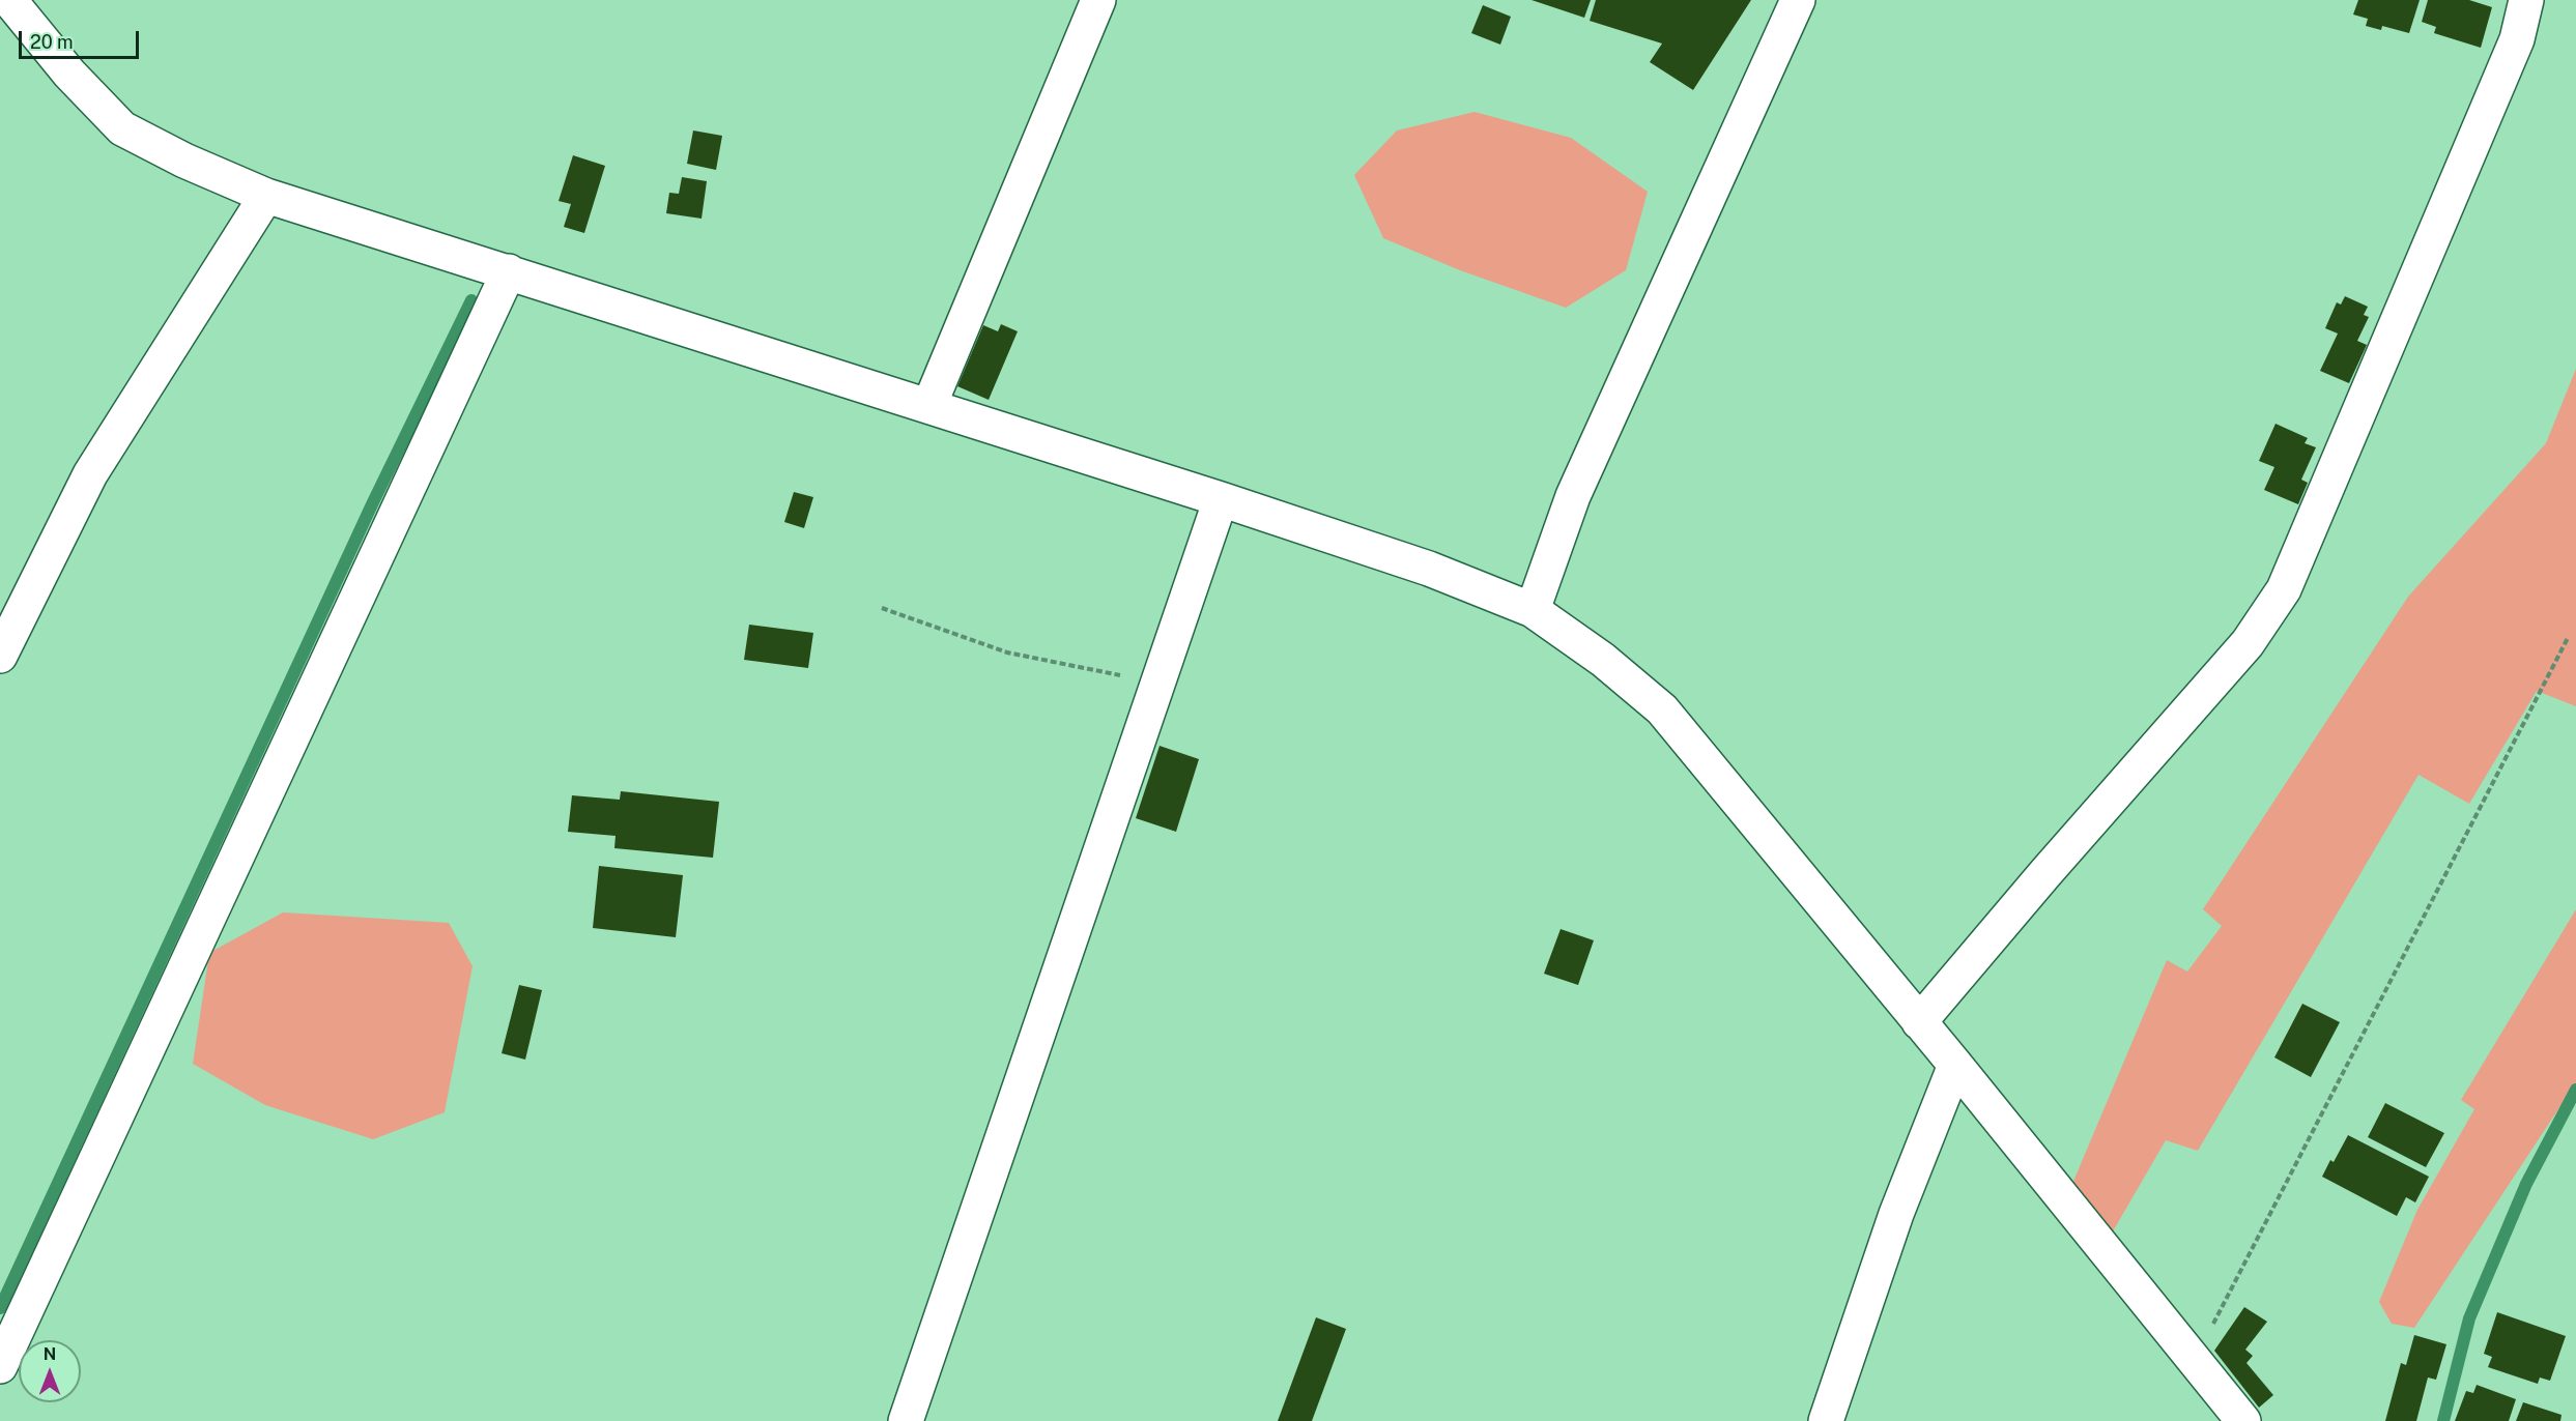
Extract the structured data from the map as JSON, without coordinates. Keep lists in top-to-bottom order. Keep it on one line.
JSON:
{"scale_bar":"20 m","north":"top"}
